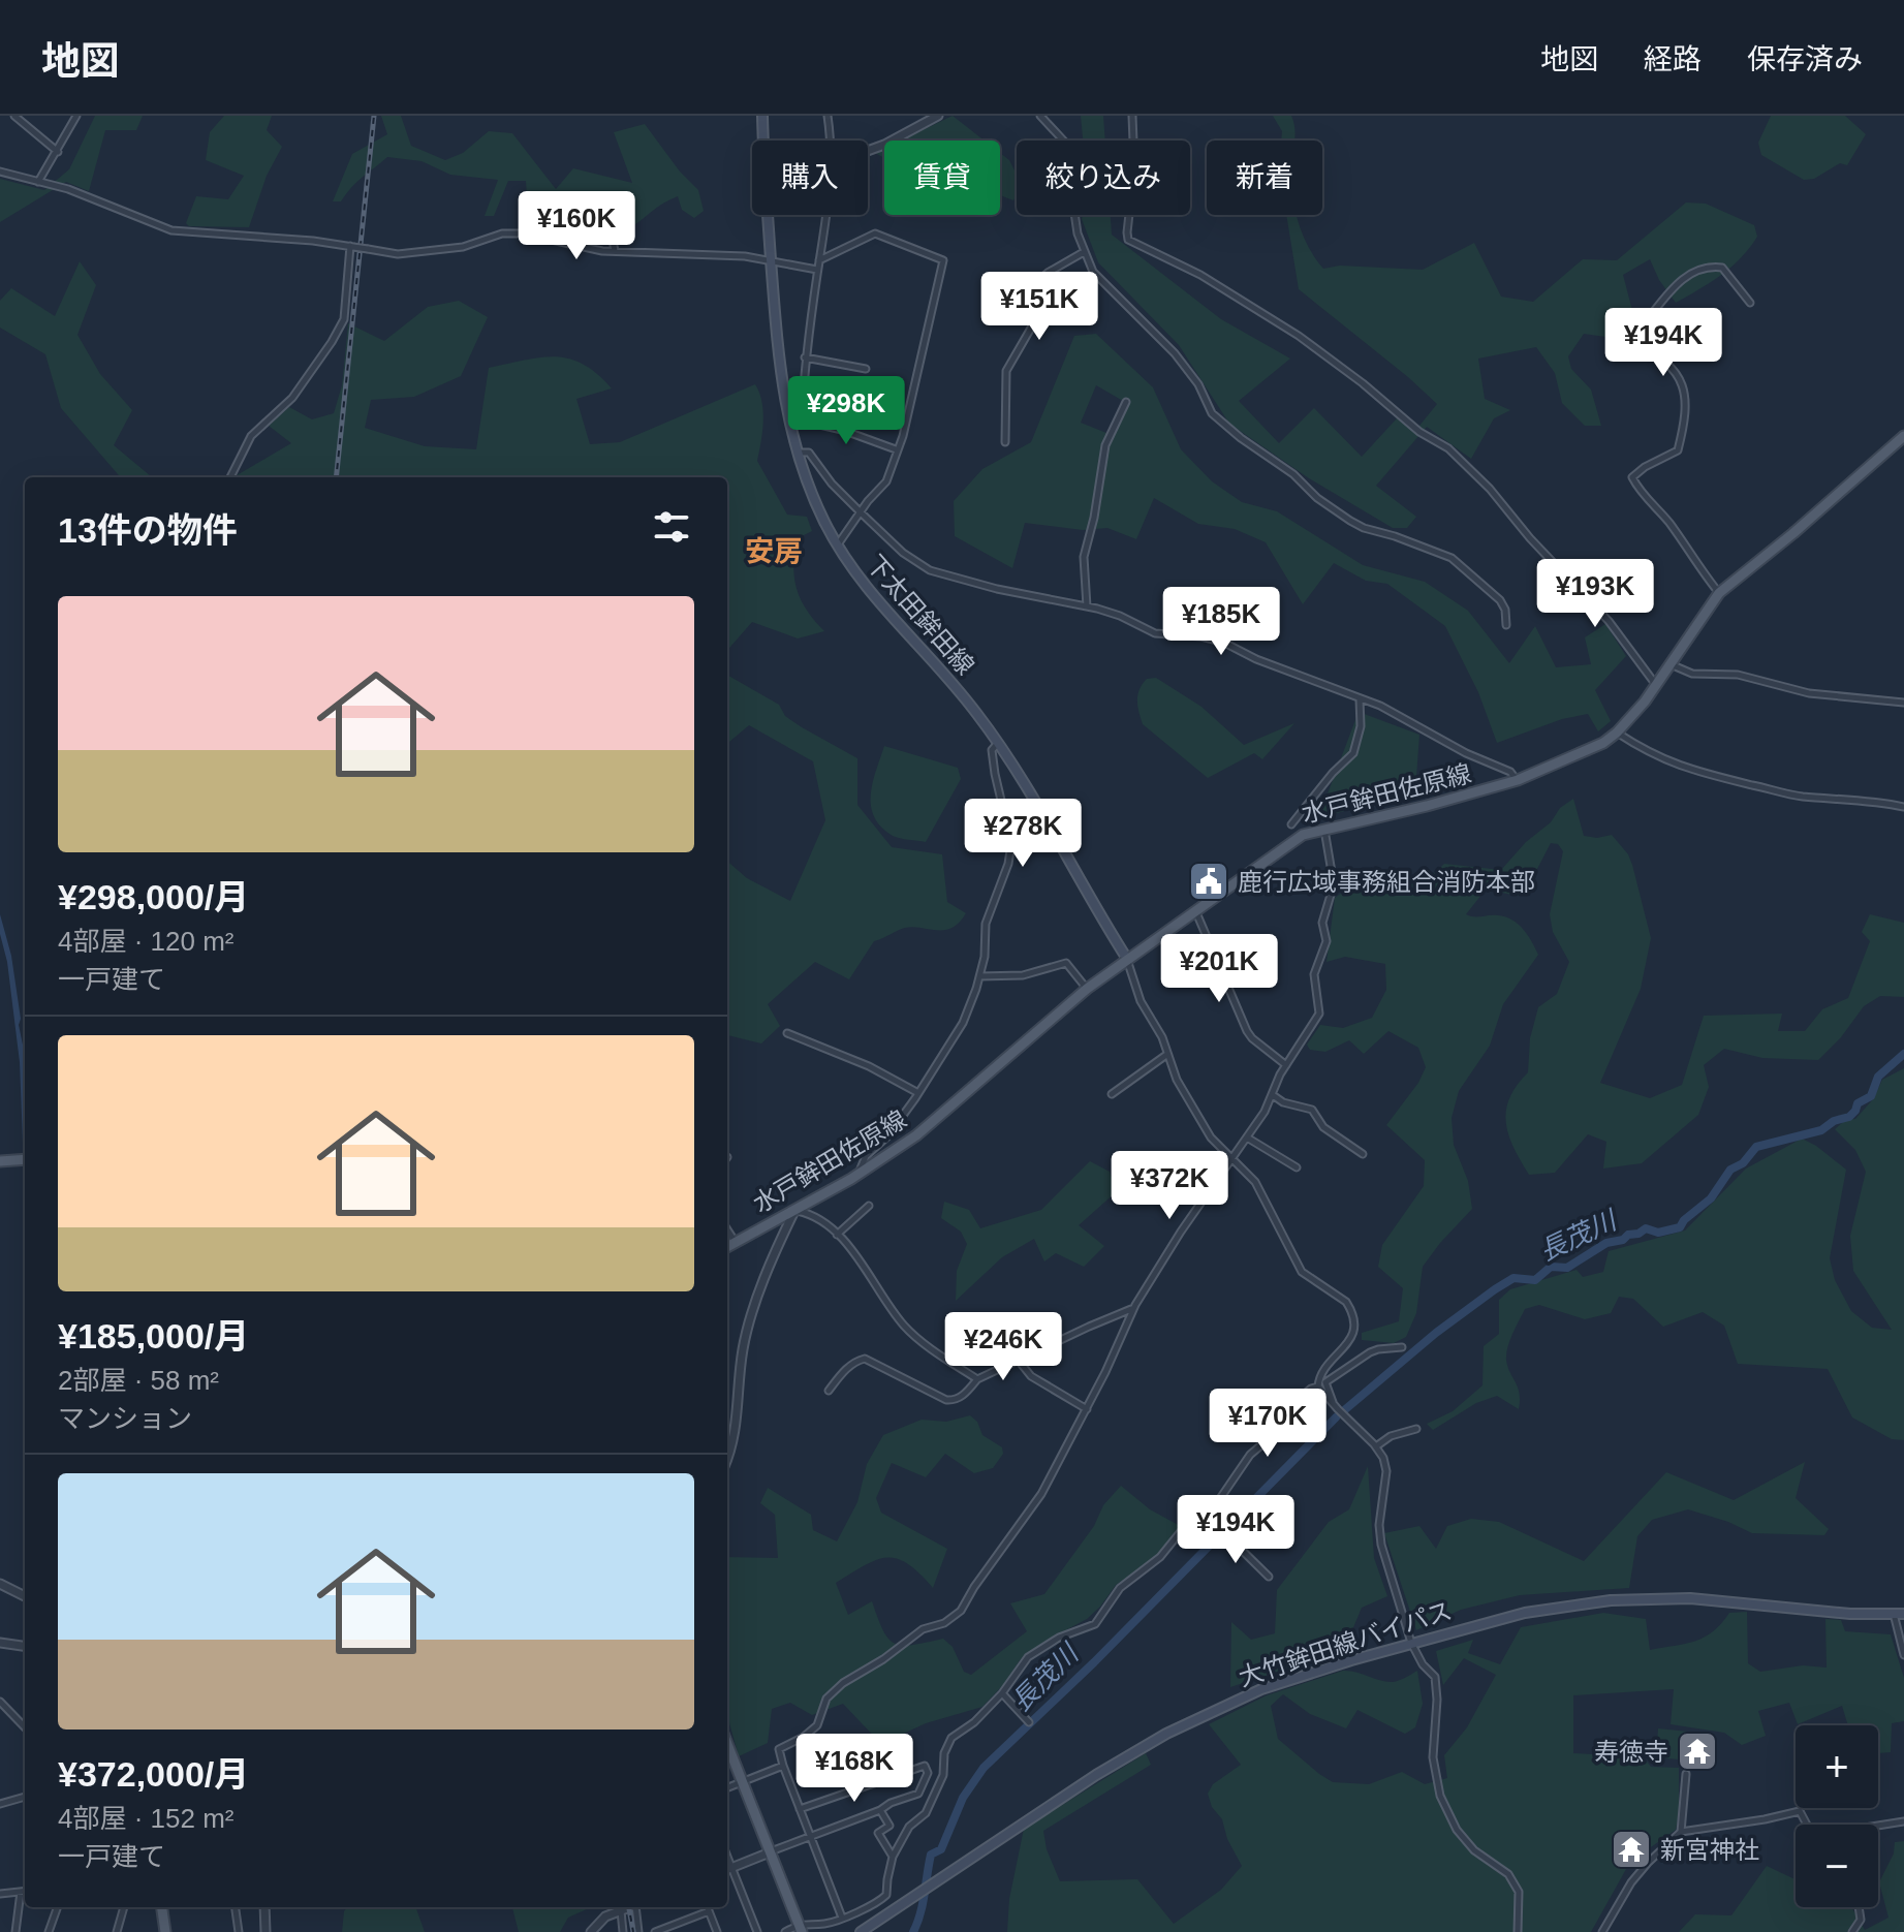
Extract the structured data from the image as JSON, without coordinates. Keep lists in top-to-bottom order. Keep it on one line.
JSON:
{"streets":{"main road":["下太田鉾田線","水戸鉾田佐原線","大竹鉾田線バイパス"]},"crossings":[["下太田鉾田線","水戸鉾田佐原線"]],"districts":["安房"],"water":["長茂川"],"places":{"public building":["鹿行広域事務組合消防本部"],"temple":["寿徳寺","新宮神社"]},"page":{"header":"地図","nav":["地図","経路","保存済み"],"chip":["購入","賃貸","絞り込み","新着"],"price":["¥160K","¥151K","¥194K","¥298K","¥193K","¥185K","¥278K","¥201K","¥372K","¥246K","¥170K","¥194K","¥168K"],"heading":"13件の物件","list":[{"name":"¥298,000/月","note":"4部屋 · 120 m² · 一戸建て"},{"name":"¥185,000/月","note":"2部屋 · 58 m² · マンション"},{"name":"¥372,000/月","note":"4部屋 · 152 m² · 一戸建て"}],"map_buttons":["+","−"]}}
